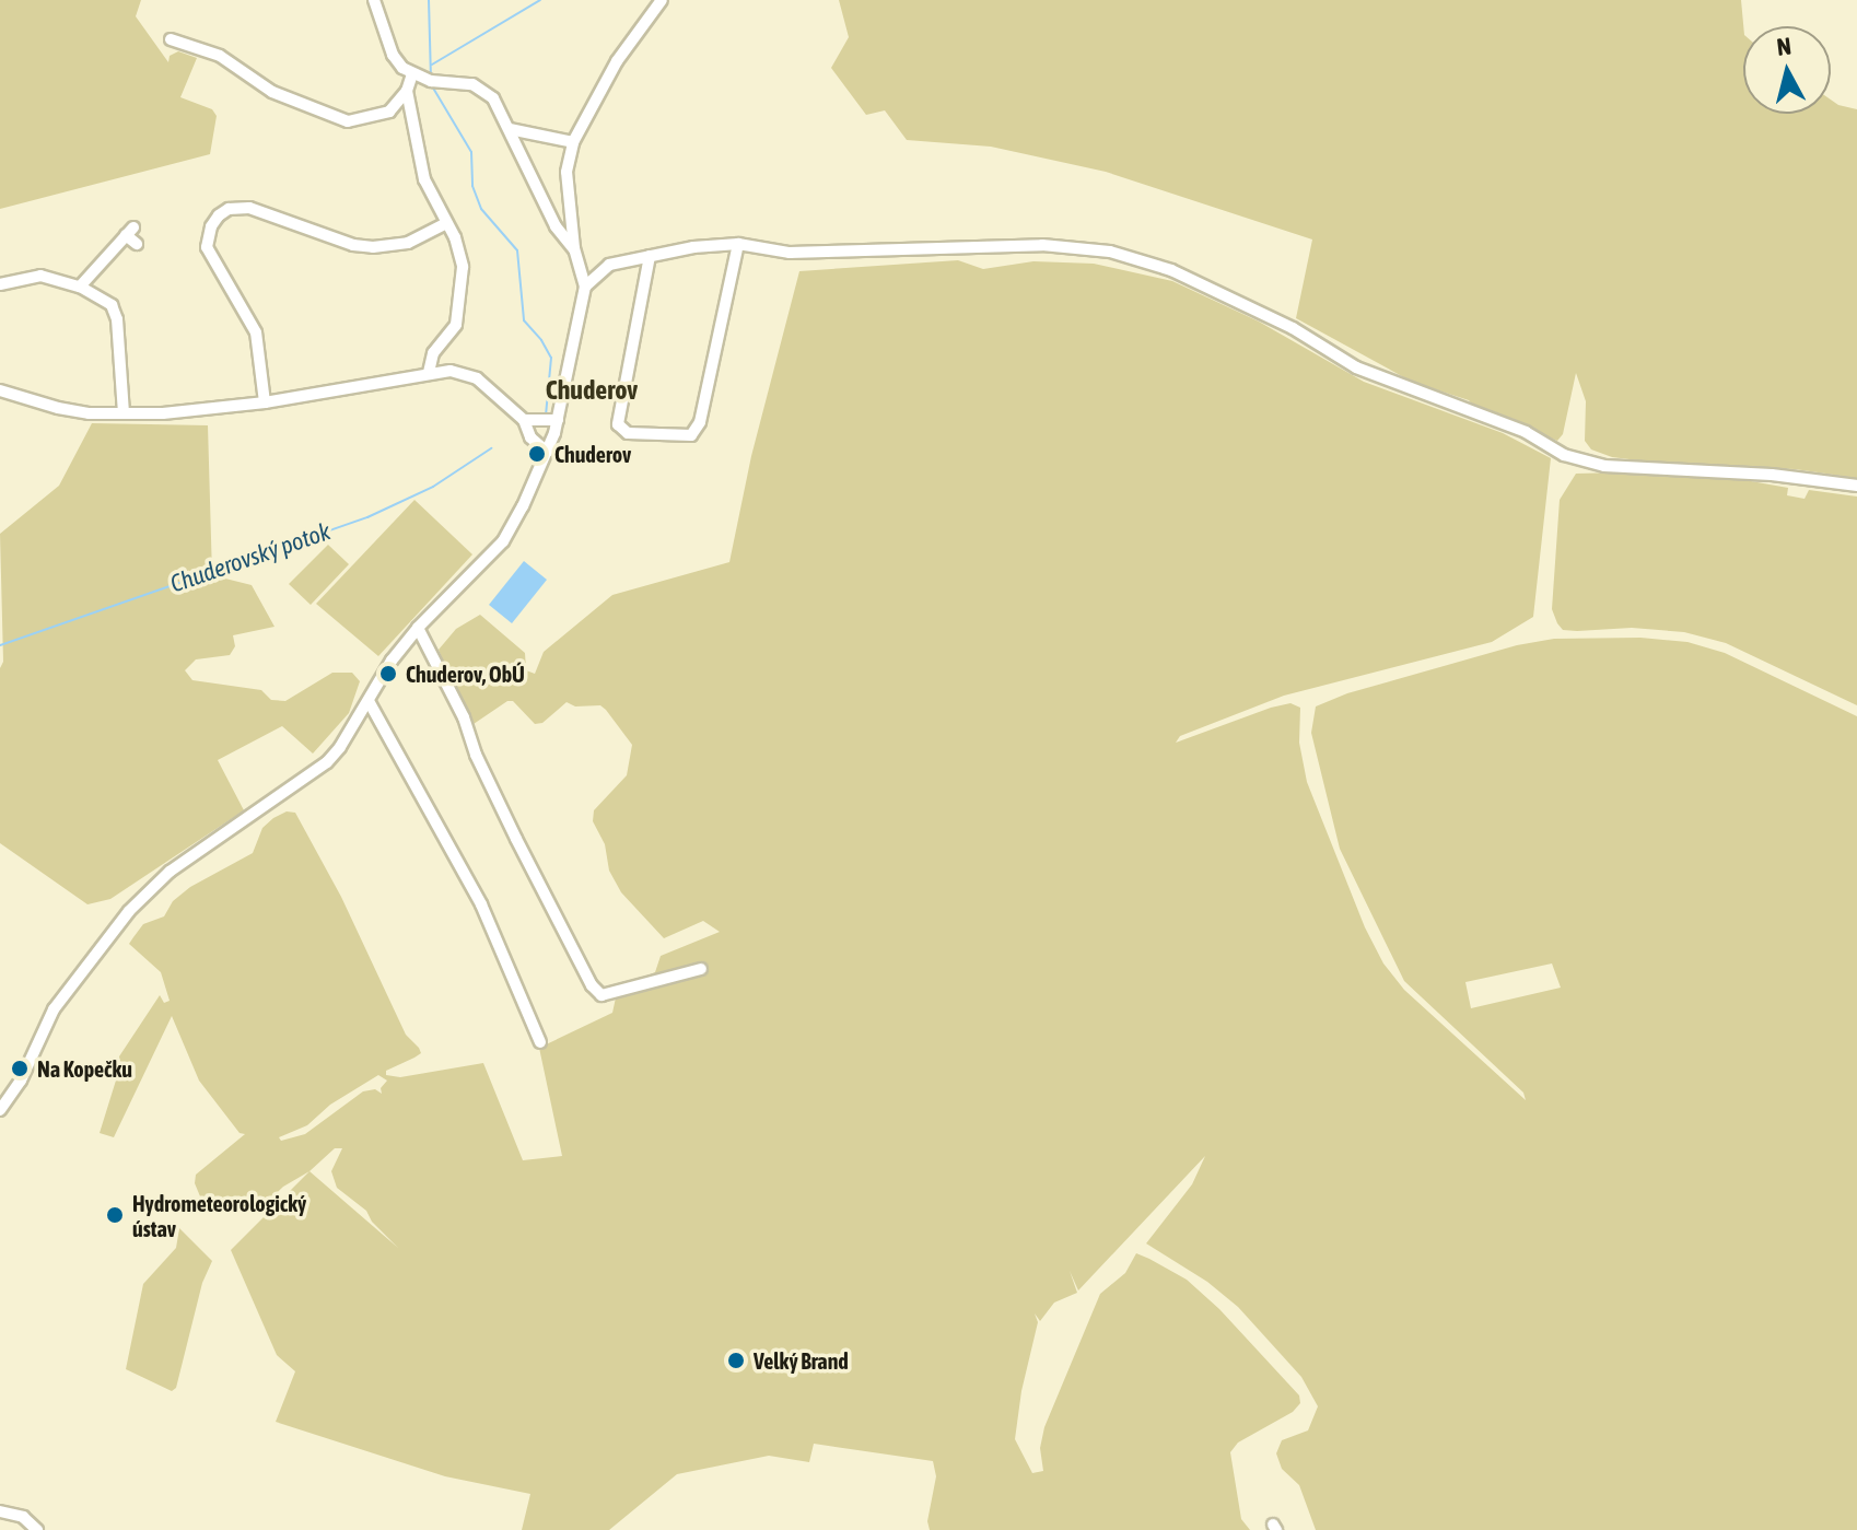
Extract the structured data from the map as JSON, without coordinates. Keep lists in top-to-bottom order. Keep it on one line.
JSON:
{"districts":["Chuderov"],"water":["Chuderovský potok"],"places":["Chuderov","Chuderov, ObÚ","Na Kopečku","Hydrometeorologický ústav","Velký Brand"],"north":"top"}
